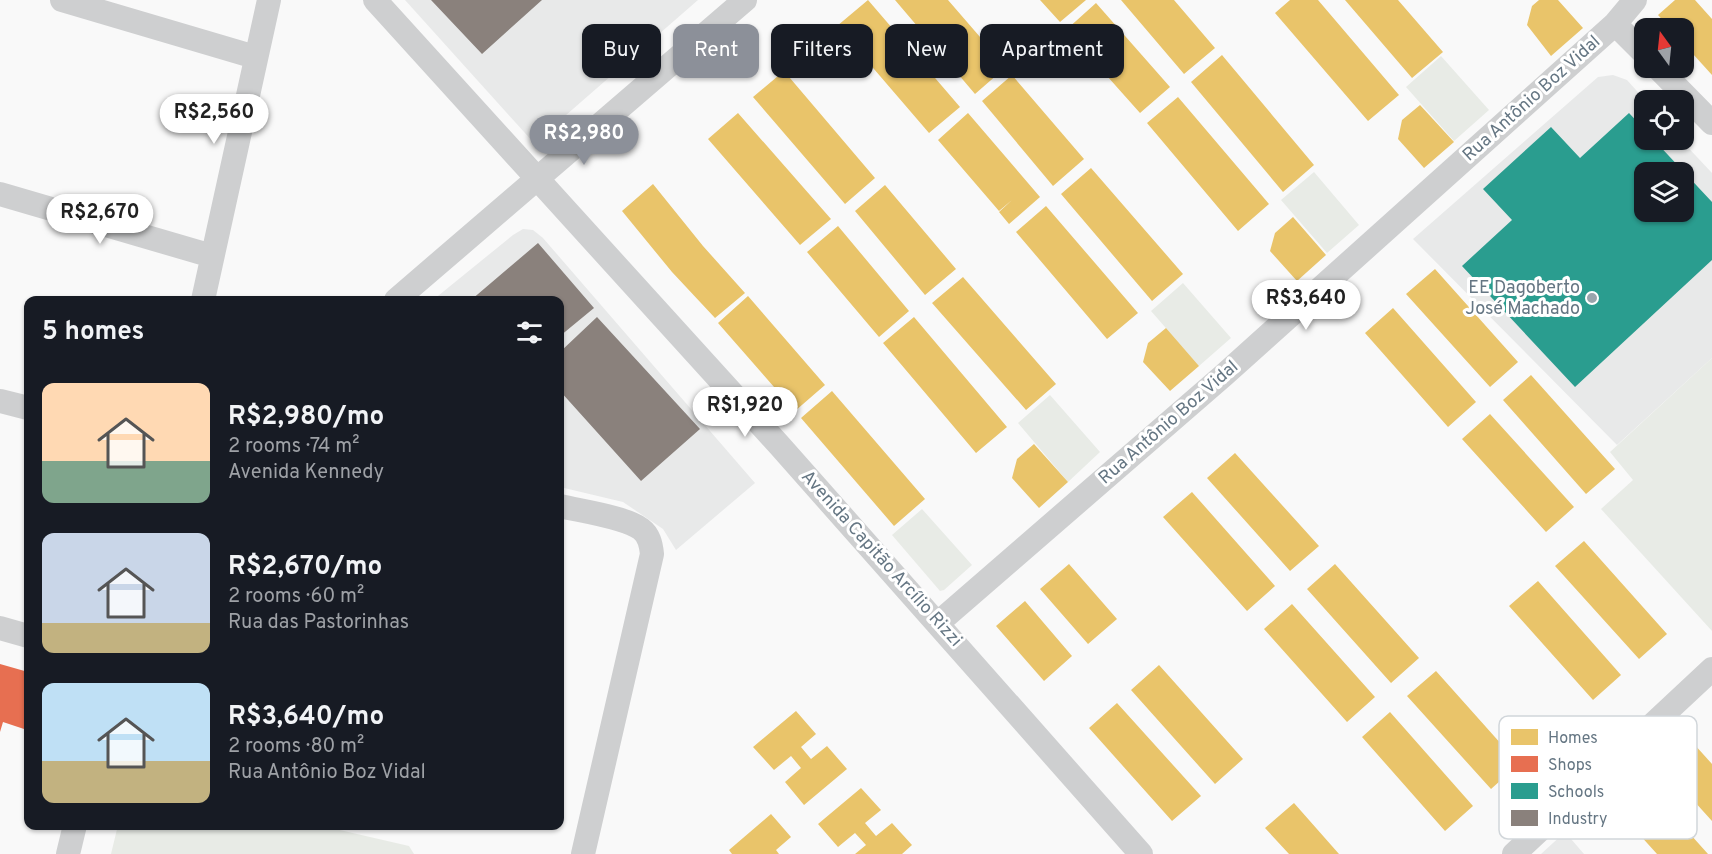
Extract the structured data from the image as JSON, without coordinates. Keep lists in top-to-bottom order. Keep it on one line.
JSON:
{"streets":{"street":["Rua Antônio Boz Vidal","Avenida Capitão Arcílio Rizzi"]},"crossings":[["Rua Antônio Boz Vidal","Avenida Capitão Arcílio Rizzi"]],"places":["EE Dagoberto José Machado"],"legend":["Homes","Shops","Schools","Industry"],"north":"top","page":{"chip":["Buy","Rent","Filters","New","Apartment"],"price":["R$2,560","R$2,980","R$2,670","R$3,640","R$1,920"],"heading":"5 homes","list":[{"name":"R$2,980/mo","note":"2 rooms · 74 m² · Avenida Kennedy"},{"name":"R$2,670/mo","note":"2 rooms · 60 m² · Rua das Pastorinhas"},{"name":"R$3,640/mo","note":"2 rooms · 80 m² · Rua Antônio Boz Vidal"}]}}
